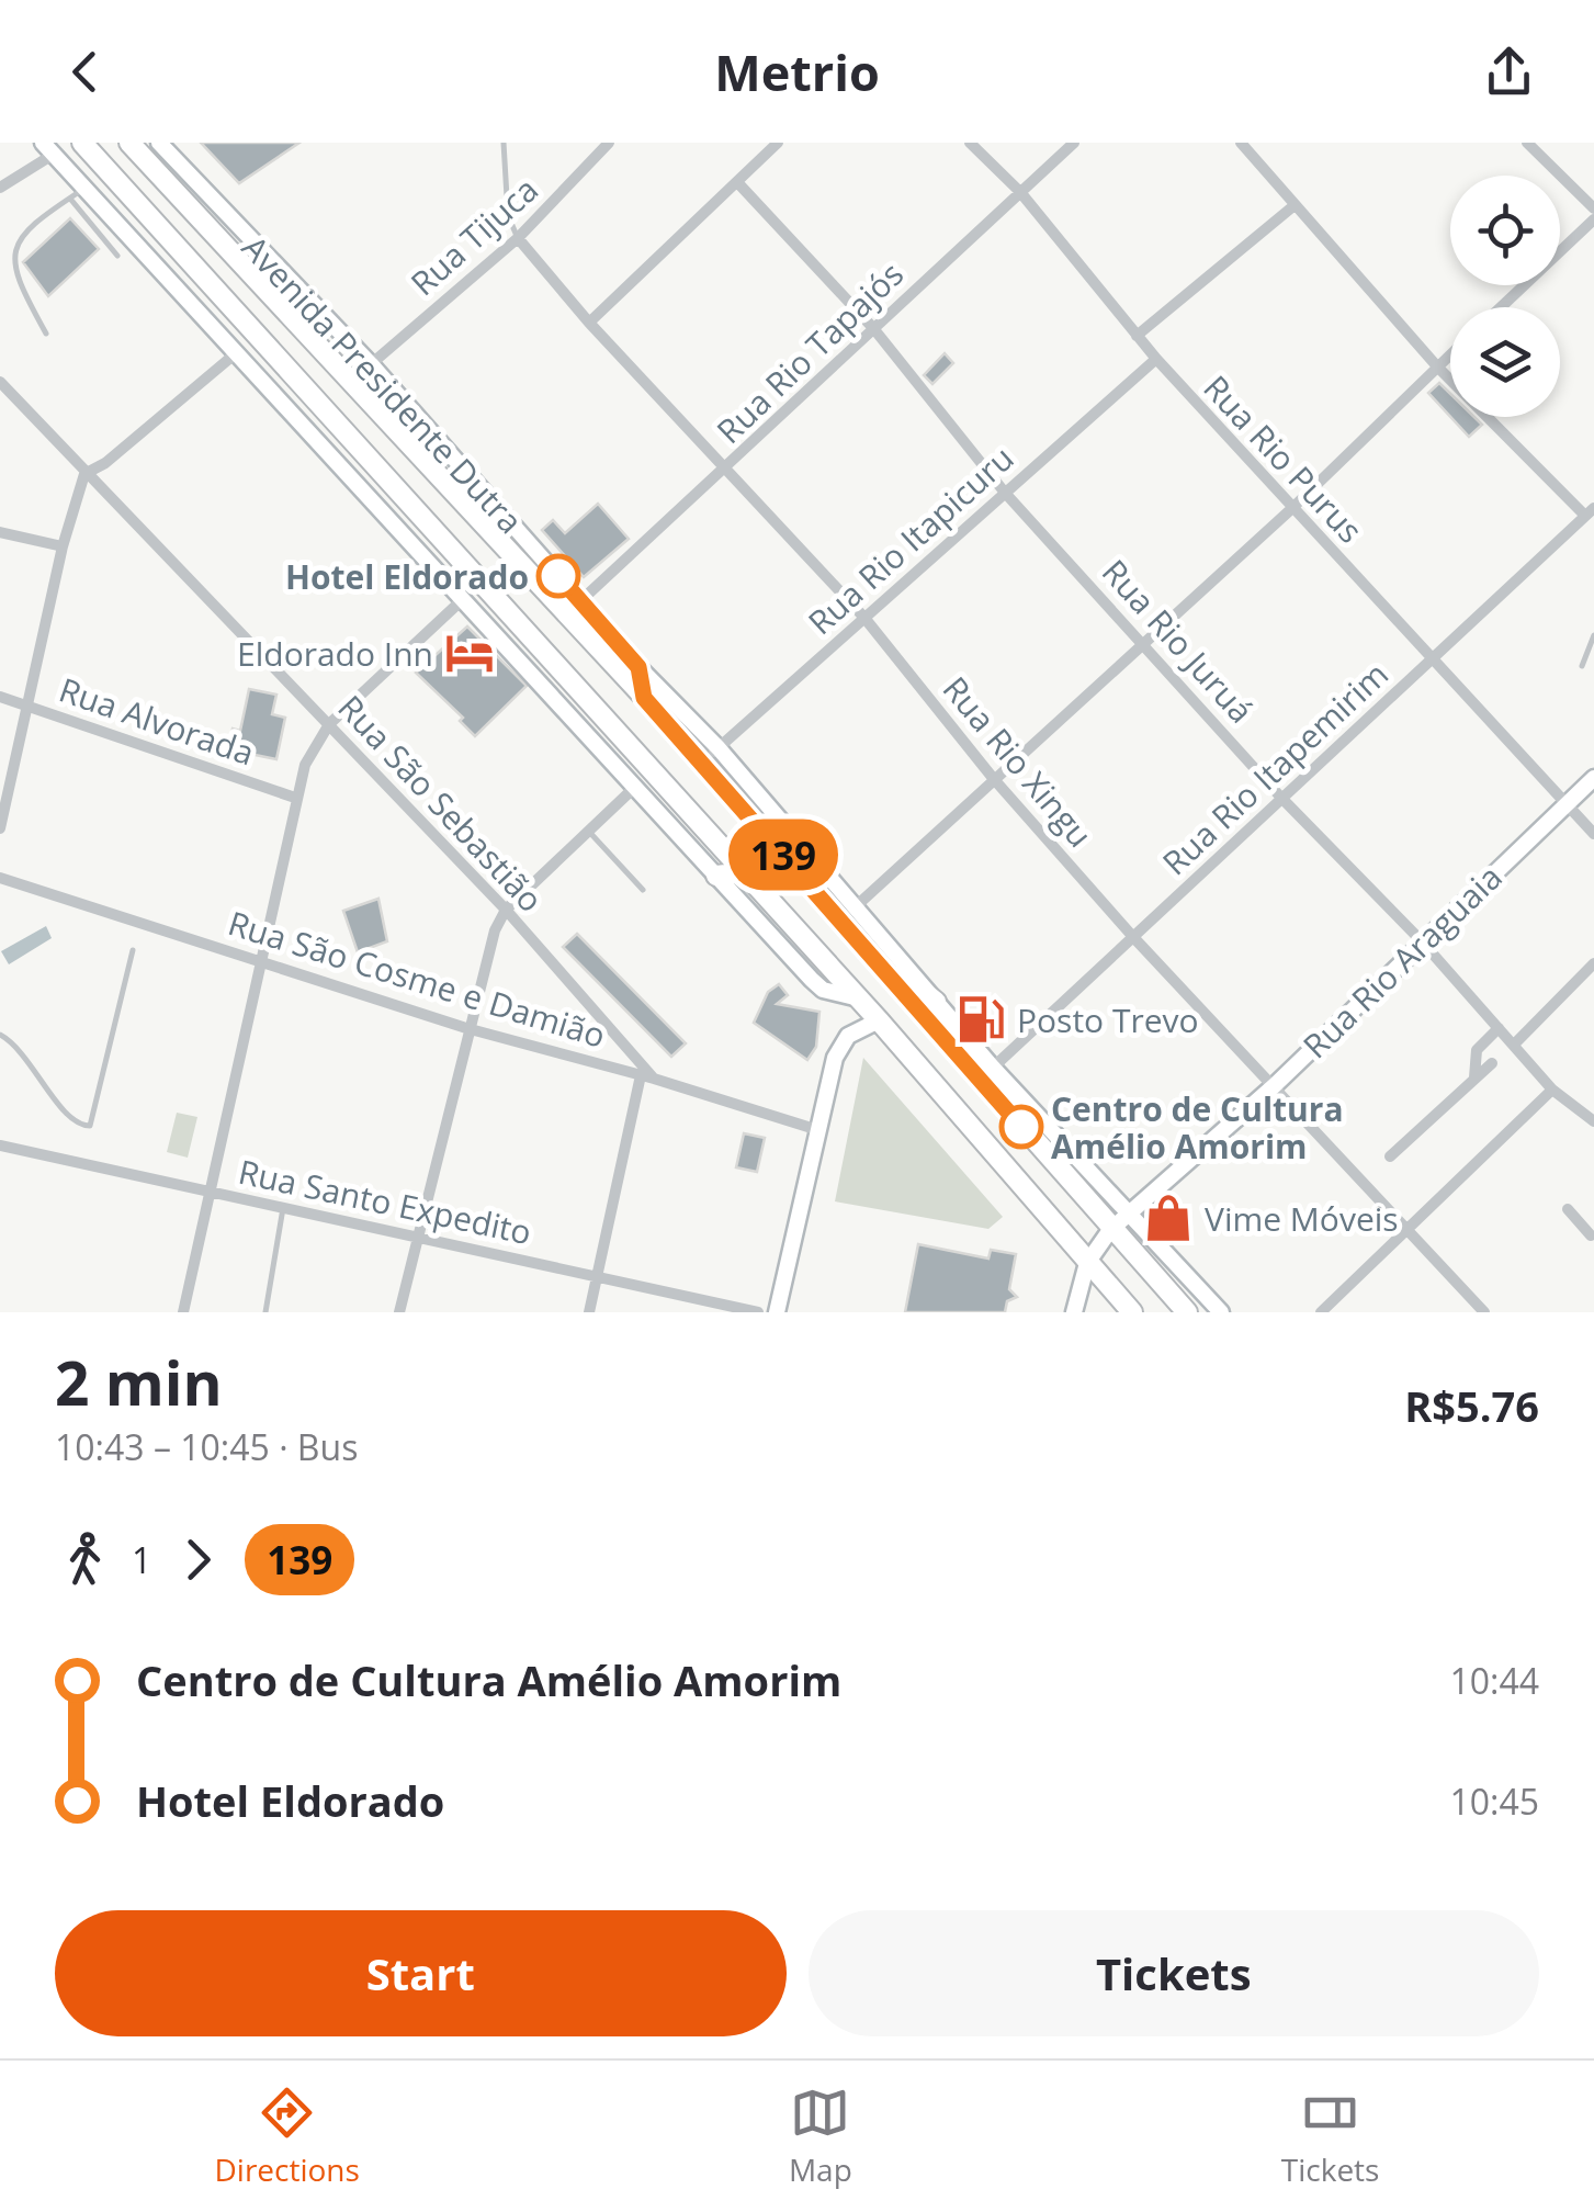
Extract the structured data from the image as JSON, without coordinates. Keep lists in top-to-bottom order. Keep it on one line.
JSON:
{"streets":{"highway":["Avenida Presidente Dutra"],"street":["Rua Tijuca","Rua Rio Tapajós","Rua Rio Purus","Rua Rio Itapicuru","Rua Rio Juruá","Rua Alvorada","Rua Rio Xingu","Rua Rio Itapemirim","Rua São Sebastião","Rua Rio Araguaia","Rua São Cosme e Damião","Rua Santo Expedito"]},"crossings":[["Rua Tijuca","Avenida Presidente Dutra"],["Rua Tijuca","Rua Rio Xingu"],["Rua Rio Tapajós","Avenida Presidente Dutra"],["Rua Rio Tapajós","Rua Rio Purus"],["Rua Rio Tapajós","Rua Rio Juruá"],["Rua Rio Tapajós","Rua Rio Xingu"],["Avenida Presidente Dutra","Rua Rio Itapicuru"],["Avenida Presidente Dutra","Rua Rio Itapemirim"],["Avenida Presidente Dutra","Rua Rio Araguaia"],["Rua Rio Purus","Rua Rio Itapicuru"],["Rua Rio Purus","Rua Rio Itapemirim"],["Rua Rio Purus","Rua Rio Araguaia"],["Rua Rio Itapicuru","Rua Rio Juruá"],["Rua Rio Itapicuru","Rua Rio Xingu"],["Rua Rio Juruá","Rua Rio Itapemirim"],["Rua Rio Juruá","Rua Rio Araguaia"],["Rua Rio Xingu","Rua Rio Itapemirim"],["Rua Rio Xingu","Rua Rio Araguaia"],["Rua São Sebastião","Rua São Cosme e Damião"]],"places":{"other":["Hotel Eldorado","Centro de Cultura Amélio Amorim"],"hotel":["Eldorado Inn"],"fuel station":["Posto Trevo"],"shop":["Vime Móveis"]},"lines":["bus line 139"],"page":{"header":"Metrio","on_map":"139","heading":["2 min","10:43 – 10:45 · Bus","R$5.76"],"legs":["1","139"],"list":[{"name":"Centro de Cultura Amélio Amorim","value":"10:44"},{"name":"Hotel Eldorado","value":"10:45"}],"buttons":["Start","Tickets"],"tabs":["Directions","Map","Tickets"]}}
